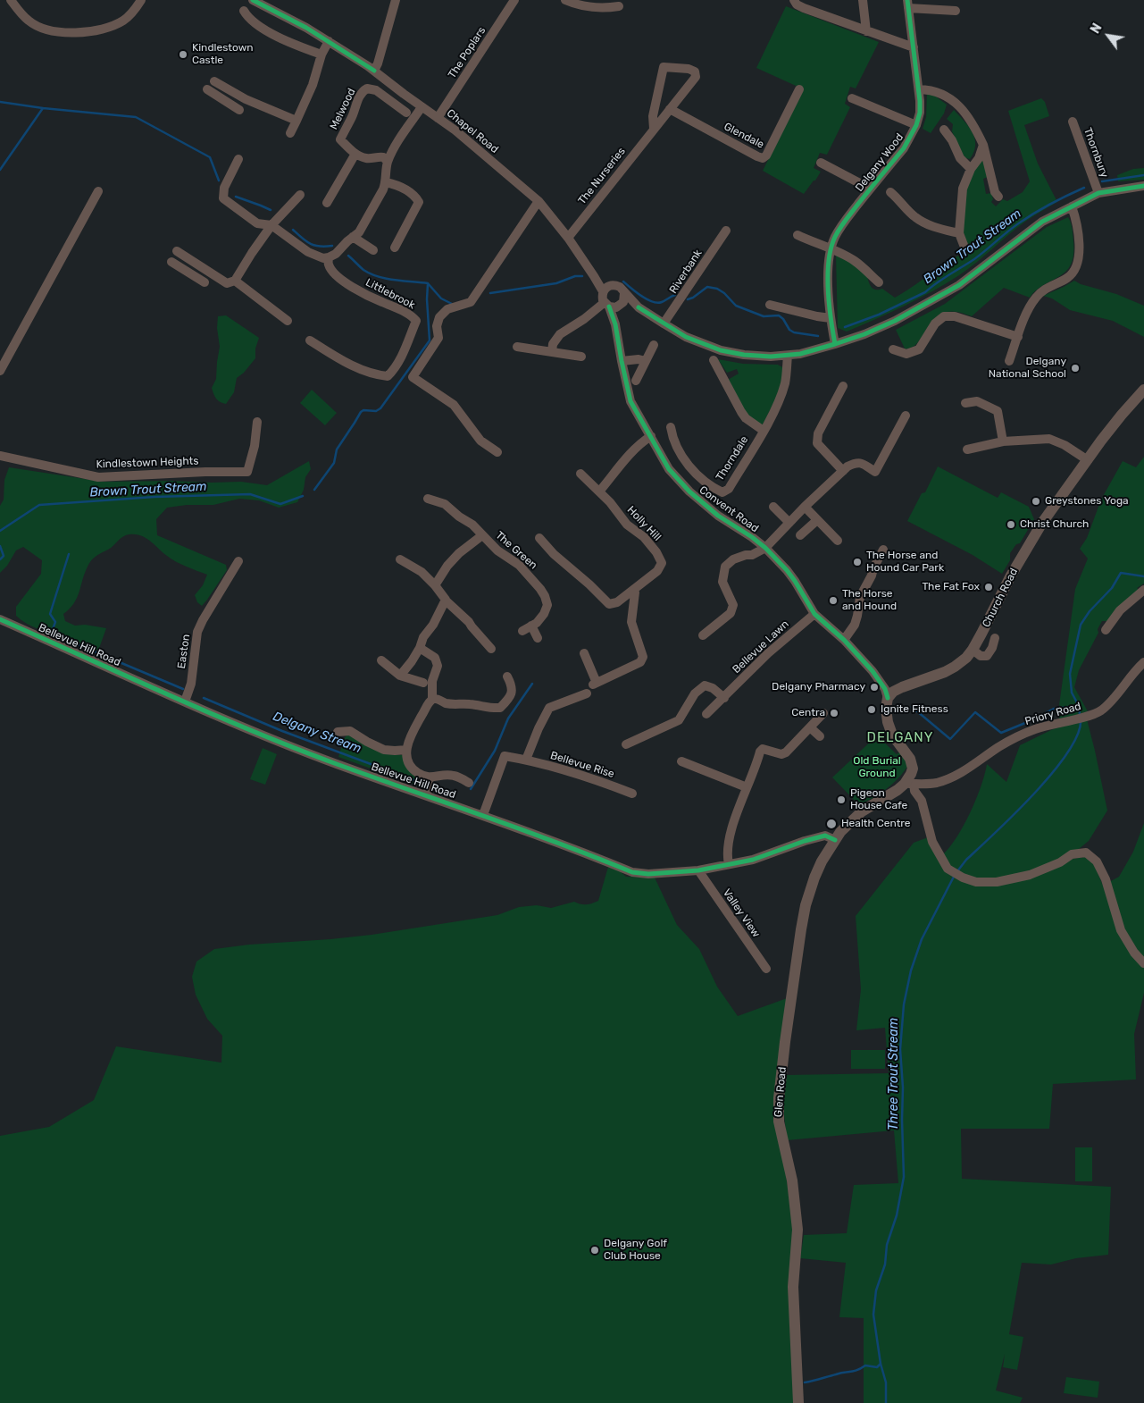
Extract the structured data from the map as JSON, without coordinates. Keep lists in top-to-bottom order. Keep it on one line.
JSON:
{"streets":{"main road":["Church Road","Glen Road"],"street":["The Poplars","Melwood","Chapel Road","Glendale","Thornbury","Delgany Wood","The Nurseries","Riverbank","Littlebrook","Thorndale","Kindlestown Heights","Convent Road","Holly Hill","The Green","Bellevue Hill Road","Bellevue Lawn","Easton","Priory Road","Bellevue Rise","Valley View"]},"crossings":[["The Poplars","Chapel Road"],["Chapel Road","The Nurseries"],["Chapel Road","Convent Road"],["Glendale","The Nurseries"],["Convent Road","Church Road"],["Convent Road","Bellevue Lawn"],["Bellevue Hill Road","Easton"],["Bellevue Hill Road","Bellevue Rise"],["Bellevue Hill Road","Valley View"],["Bellevue Hill Road","Glen Road"],["Priory Road","Glen Road"]],"districts":["DELGANY"],"water":["Brown Trout Stream","Delgany Stream","Three Trout Stream"],"parks":["Old Burial Ground"],"places":["Kindlestown Castle","Delgany National School","Greystones Yoga","Christ Church","The Horse and Hound Car Park","The Fat Fox","The Horse and Hound","Delgany Pharmacy","Ignite Fitness","Centra","Pigeon House Cafe","Health Centre","Delgany Golf Club House"],"north":"top left"}
